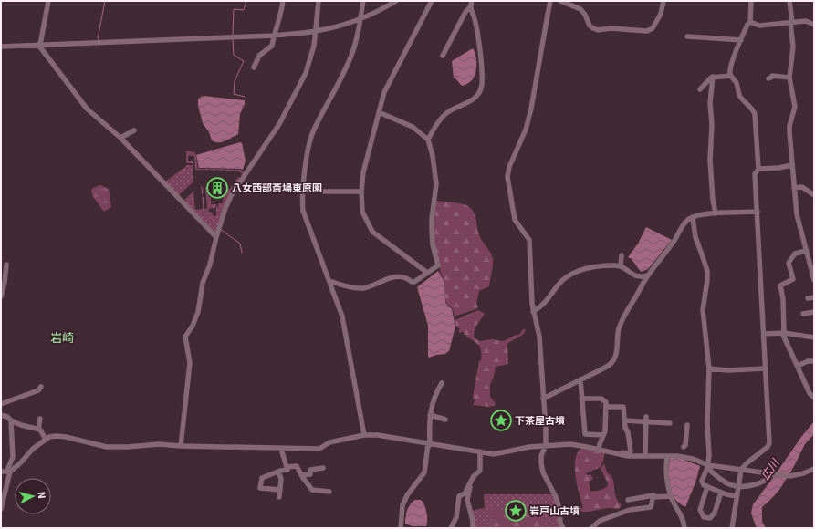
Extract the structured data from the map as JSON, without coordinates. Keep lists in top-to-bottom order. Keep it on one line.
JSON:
{"districts":["岩崎"],"water":["広川"],"places":{"building":["八女西部斎場東原園"],"place":["下茶屋古墳","岩戸山古墳"]},"north":"right"}
